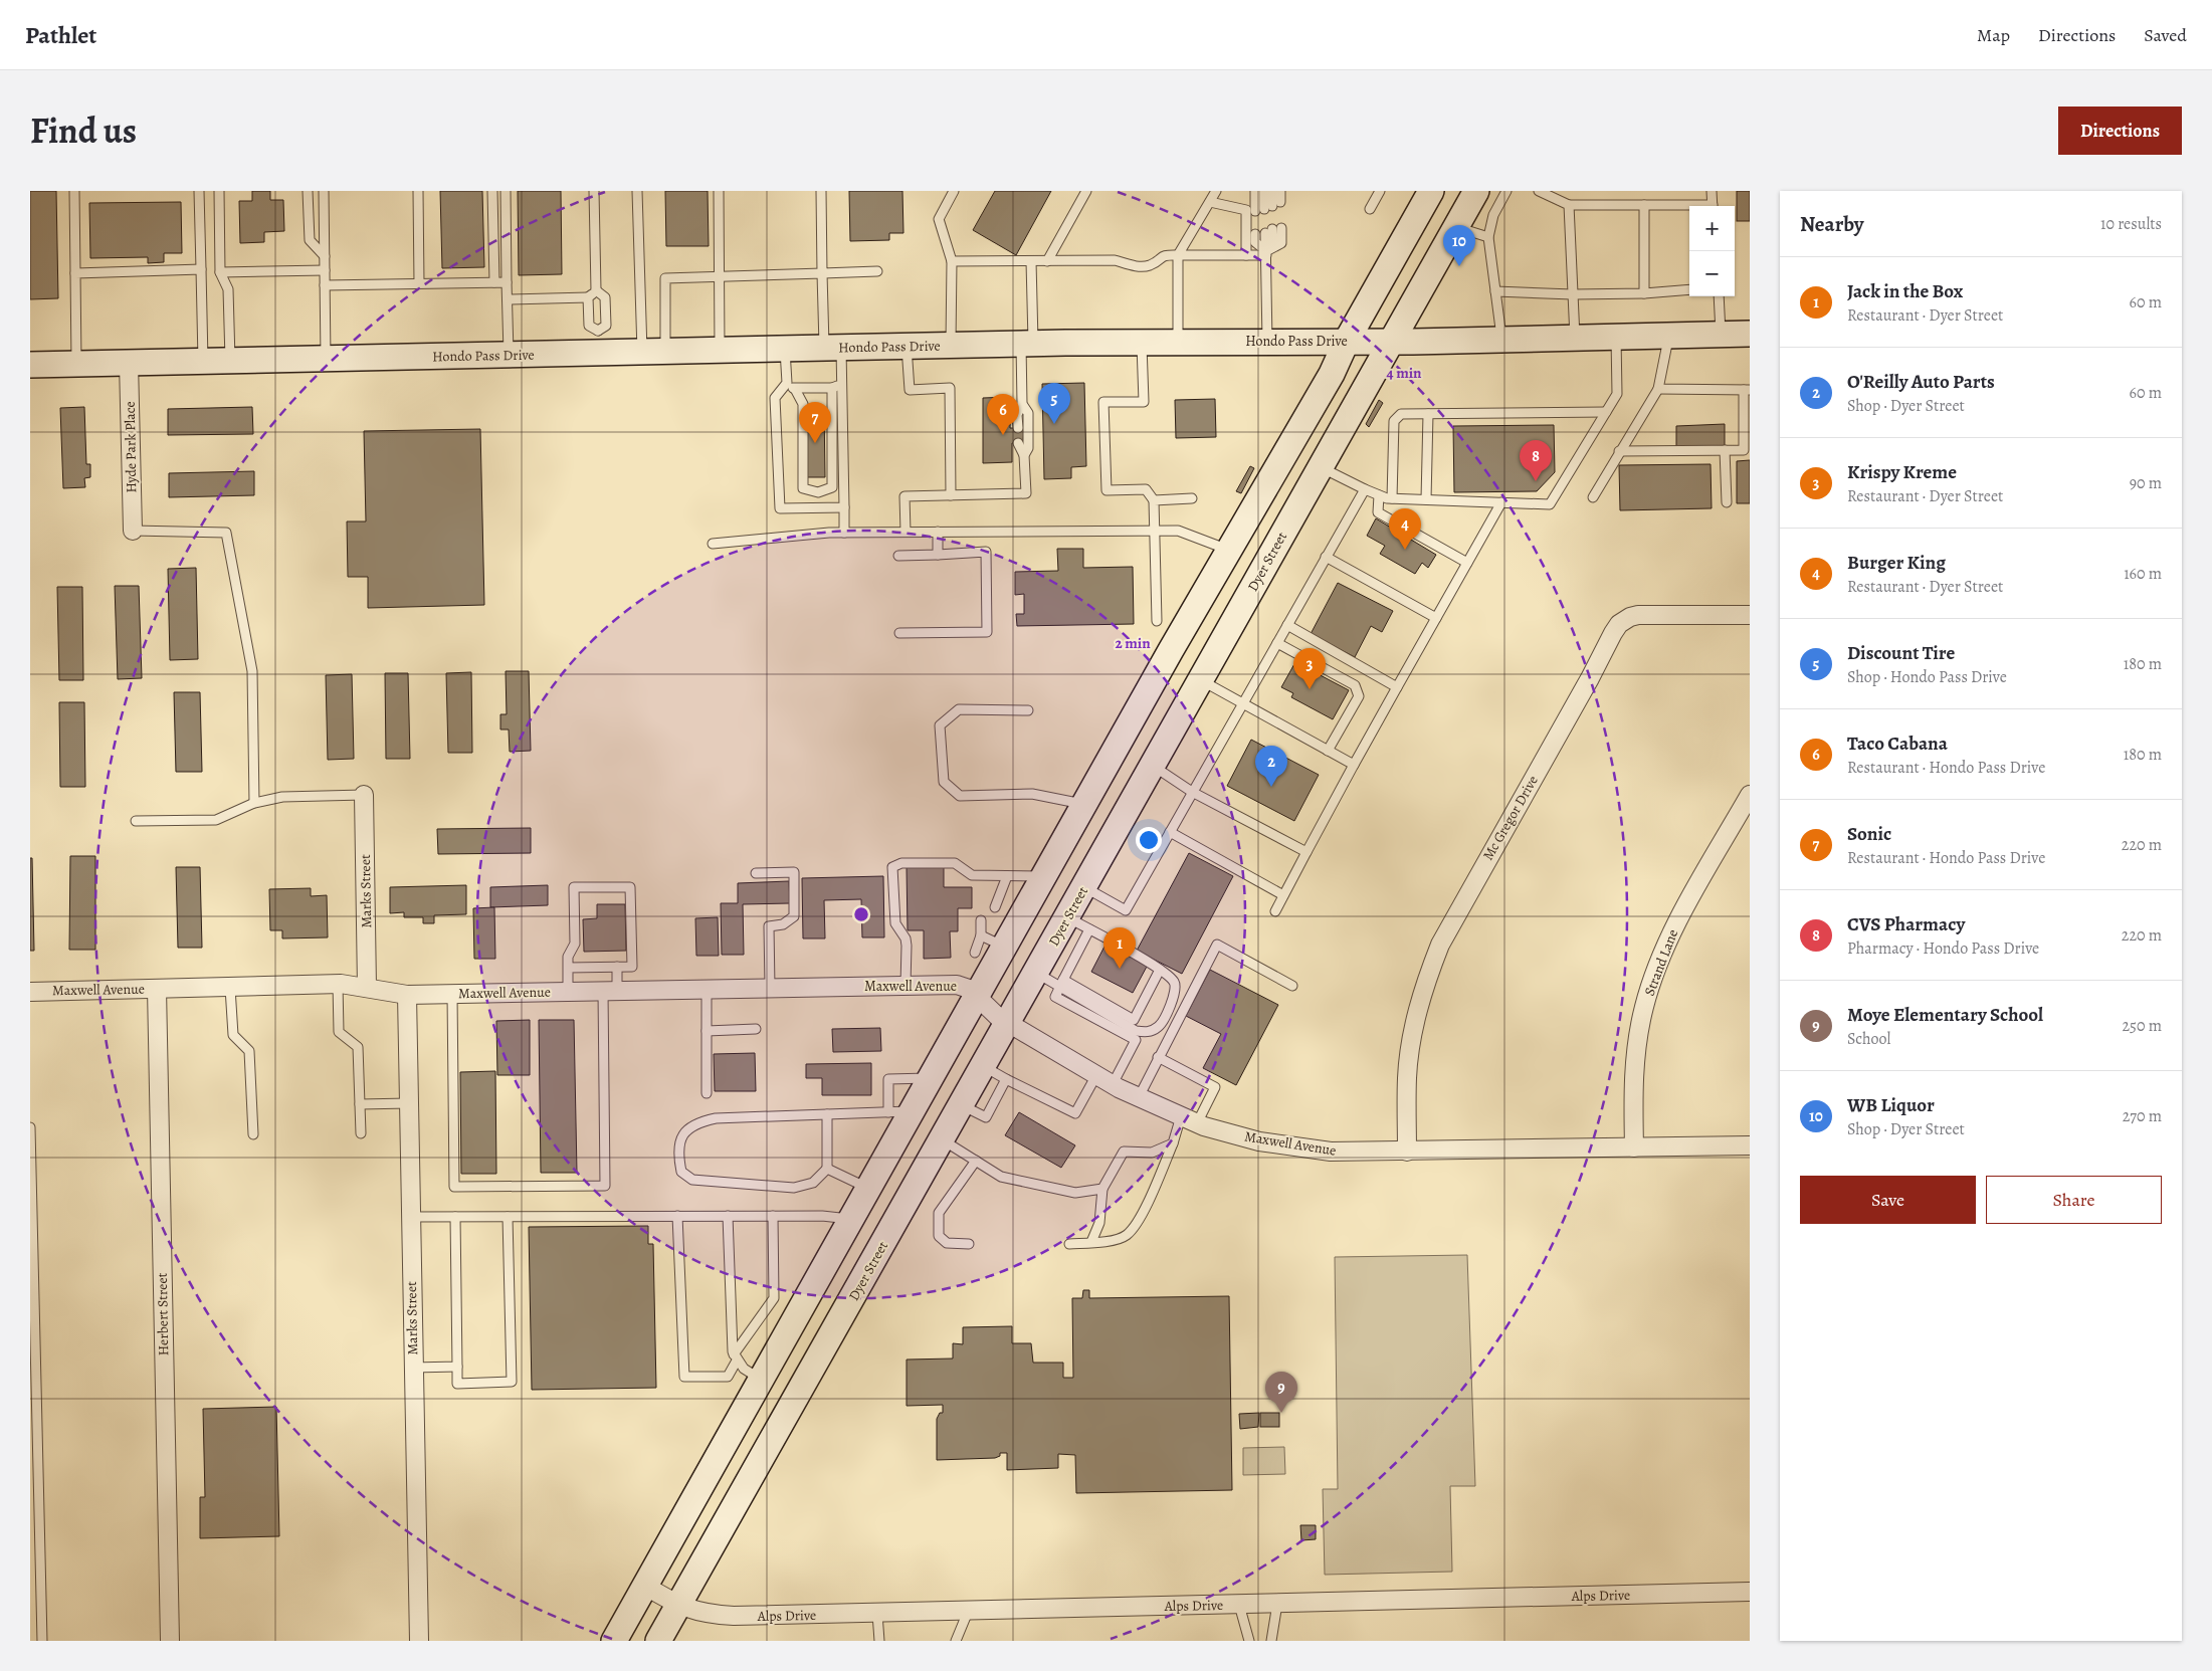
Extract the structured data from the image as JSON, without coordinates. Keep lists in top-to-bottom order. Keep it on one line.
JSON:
{"streets":{"main road":["Hondo Pass Drive","Dyer Street"],"street":["Hyde Park Place","Mc Gregor Drive","Marks Street","Strand Lane","Maxwell Avenue","Herbert Street","Alps Drive"]},"crossings":[["Hondo Pass Drive","Hyde Park Place"],["Hondo Pass Drive","Dyer Street"],["Dyer Street","Maxwell Avenue"],["Dyer Street","Alps Drive"],["Mc Gregor Drive","Maxwell Avenue"],["Marks Street","Maxwell Avenue"],["Strand Lane","Maxwell Avenue"],["Maxwell Avenue","Herbert Street"]],"page":{"header":"Pathlet","nav":["Map","Directions","Saved"],"title":"Find us","buttons":["Directions",["Save","Share"]],"heading":["Nearby","10 results"],"map_buttons":["+","−"],"pins":["10","5","6","7","8","4","3","2","1","9"],"list":[{"mark":"1","name":"Jack in the Box","note":"Restaurant · Dyer Street","value":"60 m"},{"mark":"2","name":"O'Reilly Auto Parts","note":"Shop · Dyer Street","value":"60 m"},{"mark":"3","name":"Krispy Kreme","note":"Restaurant · Dyer Street","value":"90 m"},{"mark":"4","name":"Burger King","note":"Restaurant · Dyer Street","value":"160 m"},{"mark":"5","name":"Discount Tire","note":"Shop · Hondo Pass Drive","value":"180 m"},{"mark":"6","name":"Taco Cabana","note":"Restaurant · Hondo Pass Drive","value":"180 m"},{"mark":"7","name":"Sonic","note":"Restaurant · Hondo Pass Drive","value":"220 m"},{"mark":"8","name":"CVS Pharmacy","note":"Pharmacy · Hondo Pass Drive","value":"220 m"},{"mark":"9","name":"Moye Elementary School","note":"School","value":"250 m"},{"mark":"10","name":"WB Liquor","note":"Shop · Dyer Street","value":"270 m"}]},"rings":["4 min","2 min"]}
